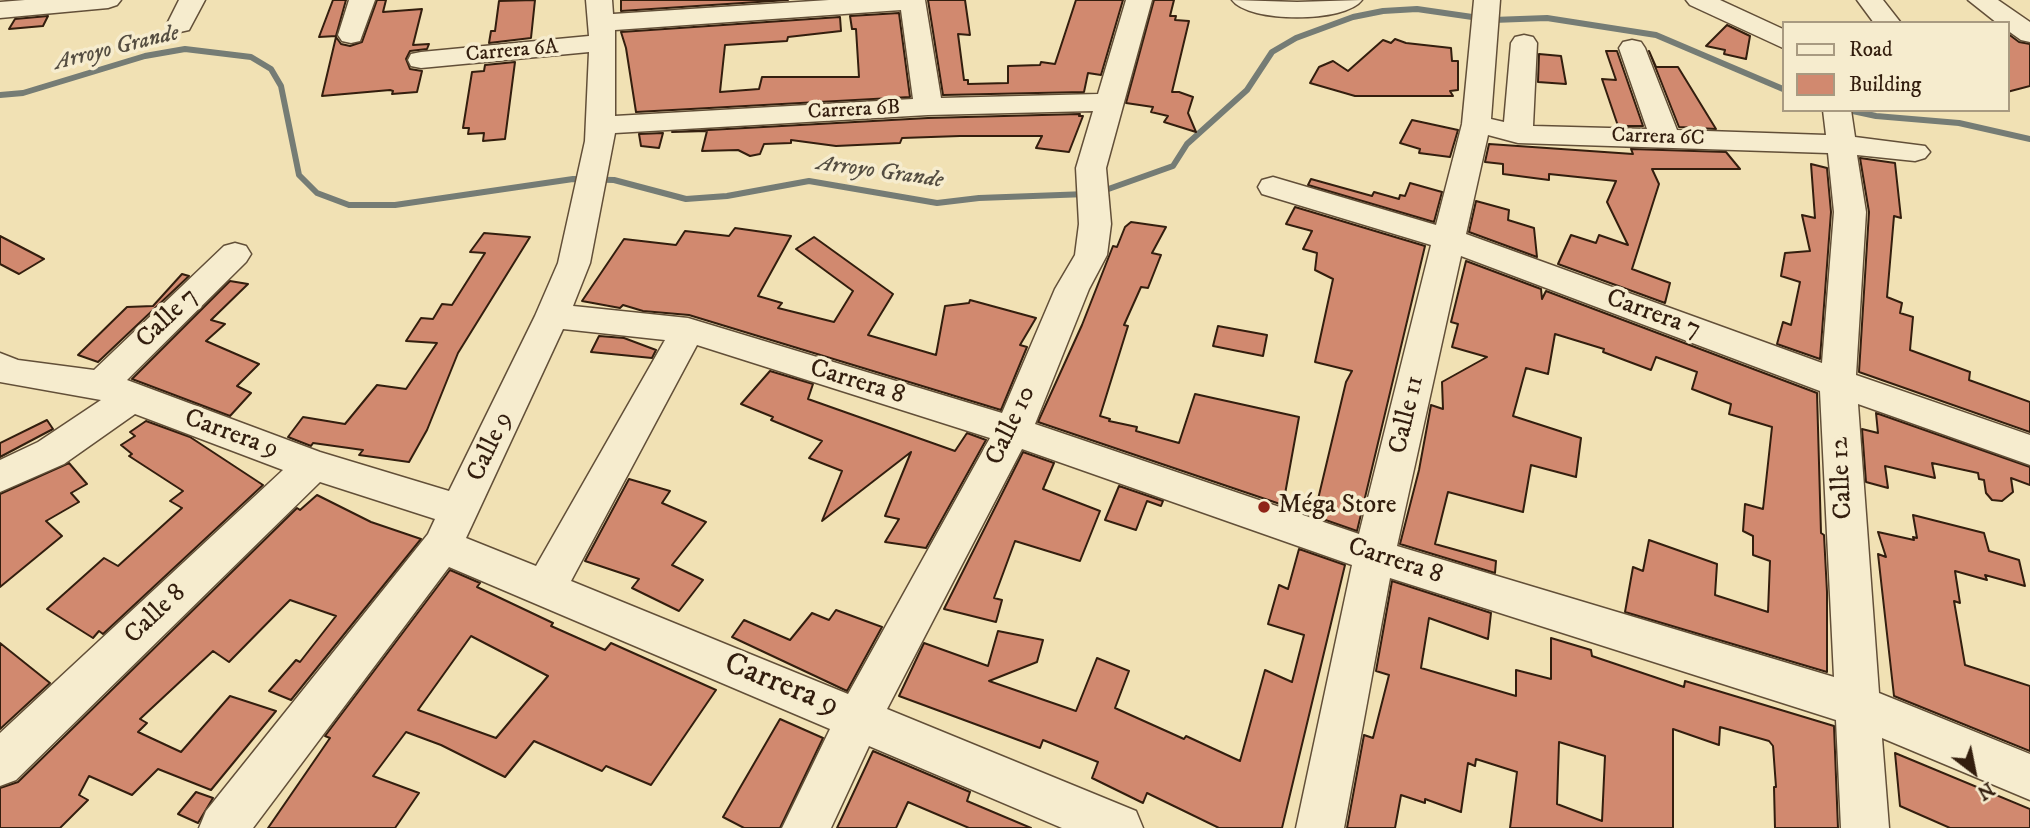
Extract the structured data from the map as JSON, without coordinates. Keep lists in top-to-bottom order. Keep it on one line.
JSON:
{"streets":{"street":["Carrera 6A","Carrera 6B","Carrera 6C","Carrera 7","Calle 7","Carrera 8","Calle 11","Calle 10","Carrera 9","Calle 9","Calle 12","Calle 8"]},"crossings":[["Carrera 6A","Calle 9"],["Carrera 6B","Calle 10"],["Carrera 6B","Calle 9"],["Carrera 6C","Calle 11"],["Carrera 6C","Calle 12"],["Carrera 7","Calle 11"],["Carrera 7","Calle 12"],["Calle 7","Carrera 9"],["Carrera 8","Calle 11"],["Carrera 8","Calle 10"],["Carrera 8","Calle 9"],["Carrera 8","Calle 12"],["Calle 10","Carrera 9"],["Carrera 9","Calle 9"],["Carrera 9","Calle 8"]],"water":["Arroyo Grande"],"places":["Méga Store"],"legend":["Road","Building"],"north":"bottom right"}
